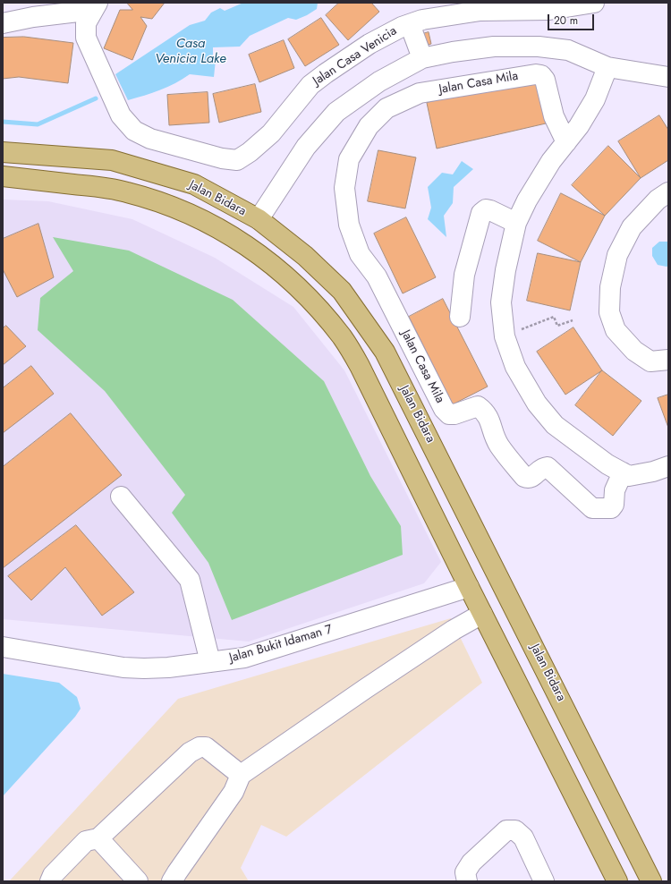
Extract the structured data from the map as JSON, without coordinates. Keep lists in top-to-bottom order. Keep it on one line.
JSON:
{"streets":{"main road":["Jalan Bidara"],"street":["Jalan Casa Venicia","Jalan Casa Mila","Jalan Bukit Idaman 7"]},"crossings":[["Jalan Bidara","Jalan Bukit Idaman 7"]],"water":["Casa Venicia Lake"],"scale_bar":"20 m"}
